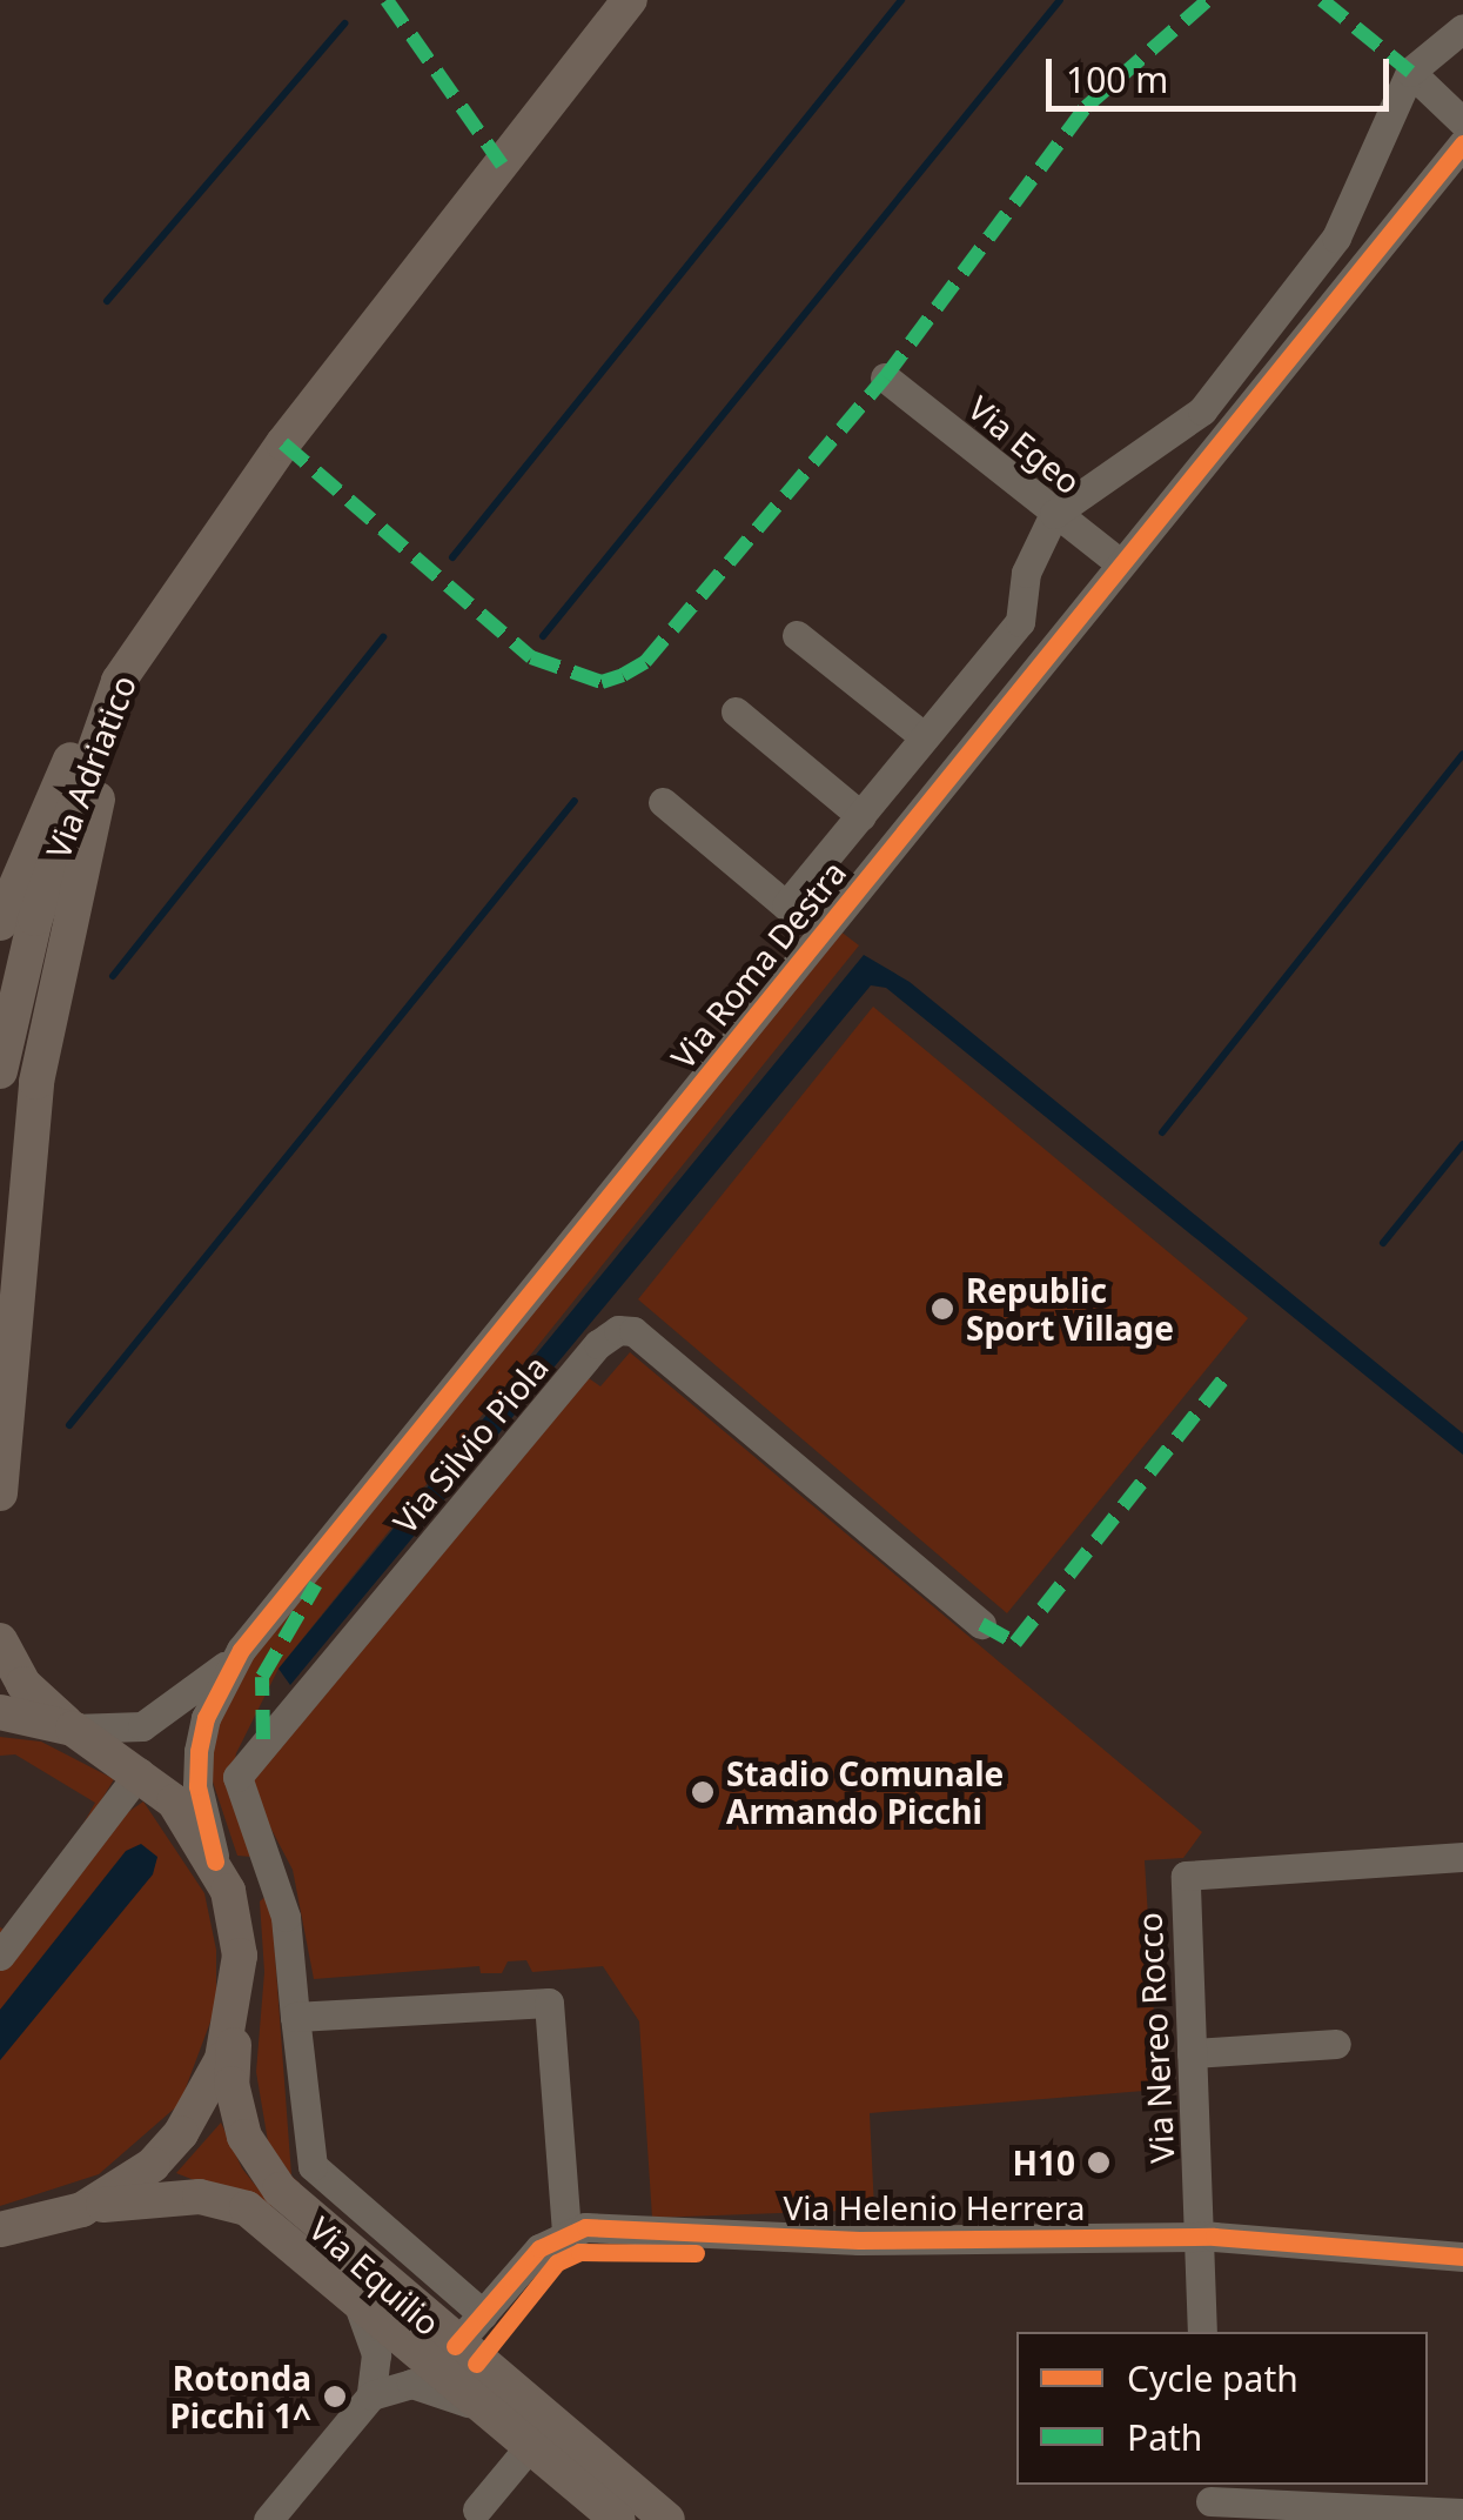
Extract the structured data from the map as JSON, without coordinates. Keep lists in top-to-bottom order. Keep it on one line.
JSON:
{"streets":{"main road":["Via Adriatico","Via Equilio"],"street":["Via Egeo","Via Roma Destra","Via Silvio Piola","Via Nereo Rocco","Via Helenio Herrera"]},"crossings":[["Via Egeo","Via Roma Destra"],["Via Nereo Rocco","Via Helenio Herrera"]],"places":["Republic Sport Village","Stadio Comunale Armando Picchi","H10","Rotonda Picchi 1^"],"legend":["Cycle path","Path"],"scale_bar":"100 m"}
